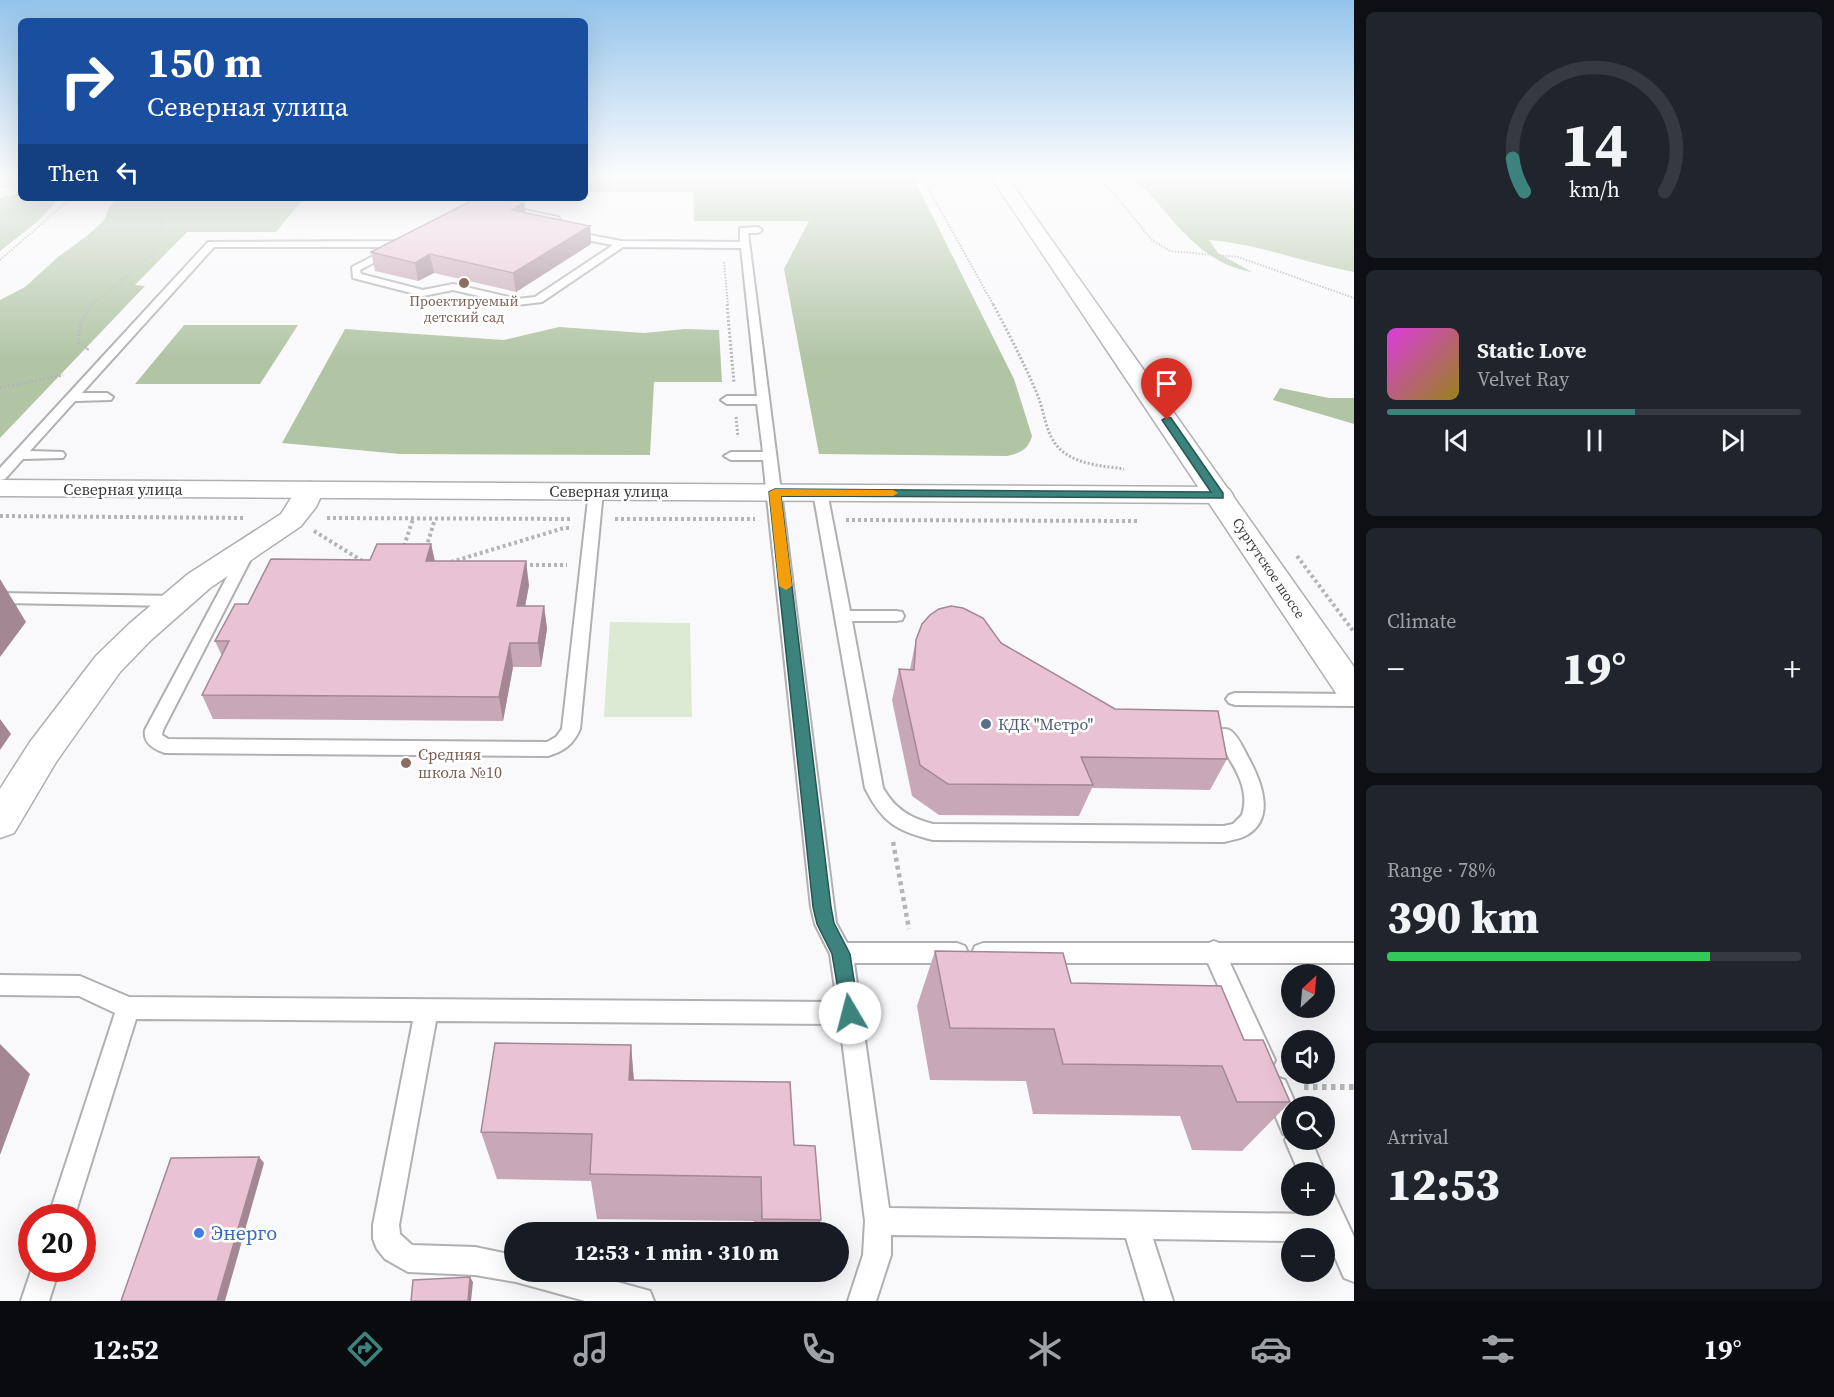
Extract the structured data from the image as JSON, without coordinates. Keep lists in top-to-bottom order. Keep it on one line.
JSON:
{"streets":{"street":["Северная улица","Сургутское шоссе"]},"crossings":[["Северная улица","Сургутское шоссе"]],"places":["Проектируемый детский сад","КДК \"Метро\"","Средняя школа №10","Энерго"],"north":"top right","page":{"turn":["150 m","Северная улица"],"then":"Then","song":["Static Love","Velvet Ray"],"tile":["Climate",["Range · 78%","390 km"],["Arrival","12:53"]],"heat":["−","19°","+"],"map_buttons":["+","−"],"limit":"20","trip":"12:53 · 1 min · 310 m","tabs":["12:52","19°"],"gauge":["14","km/h"]}}
